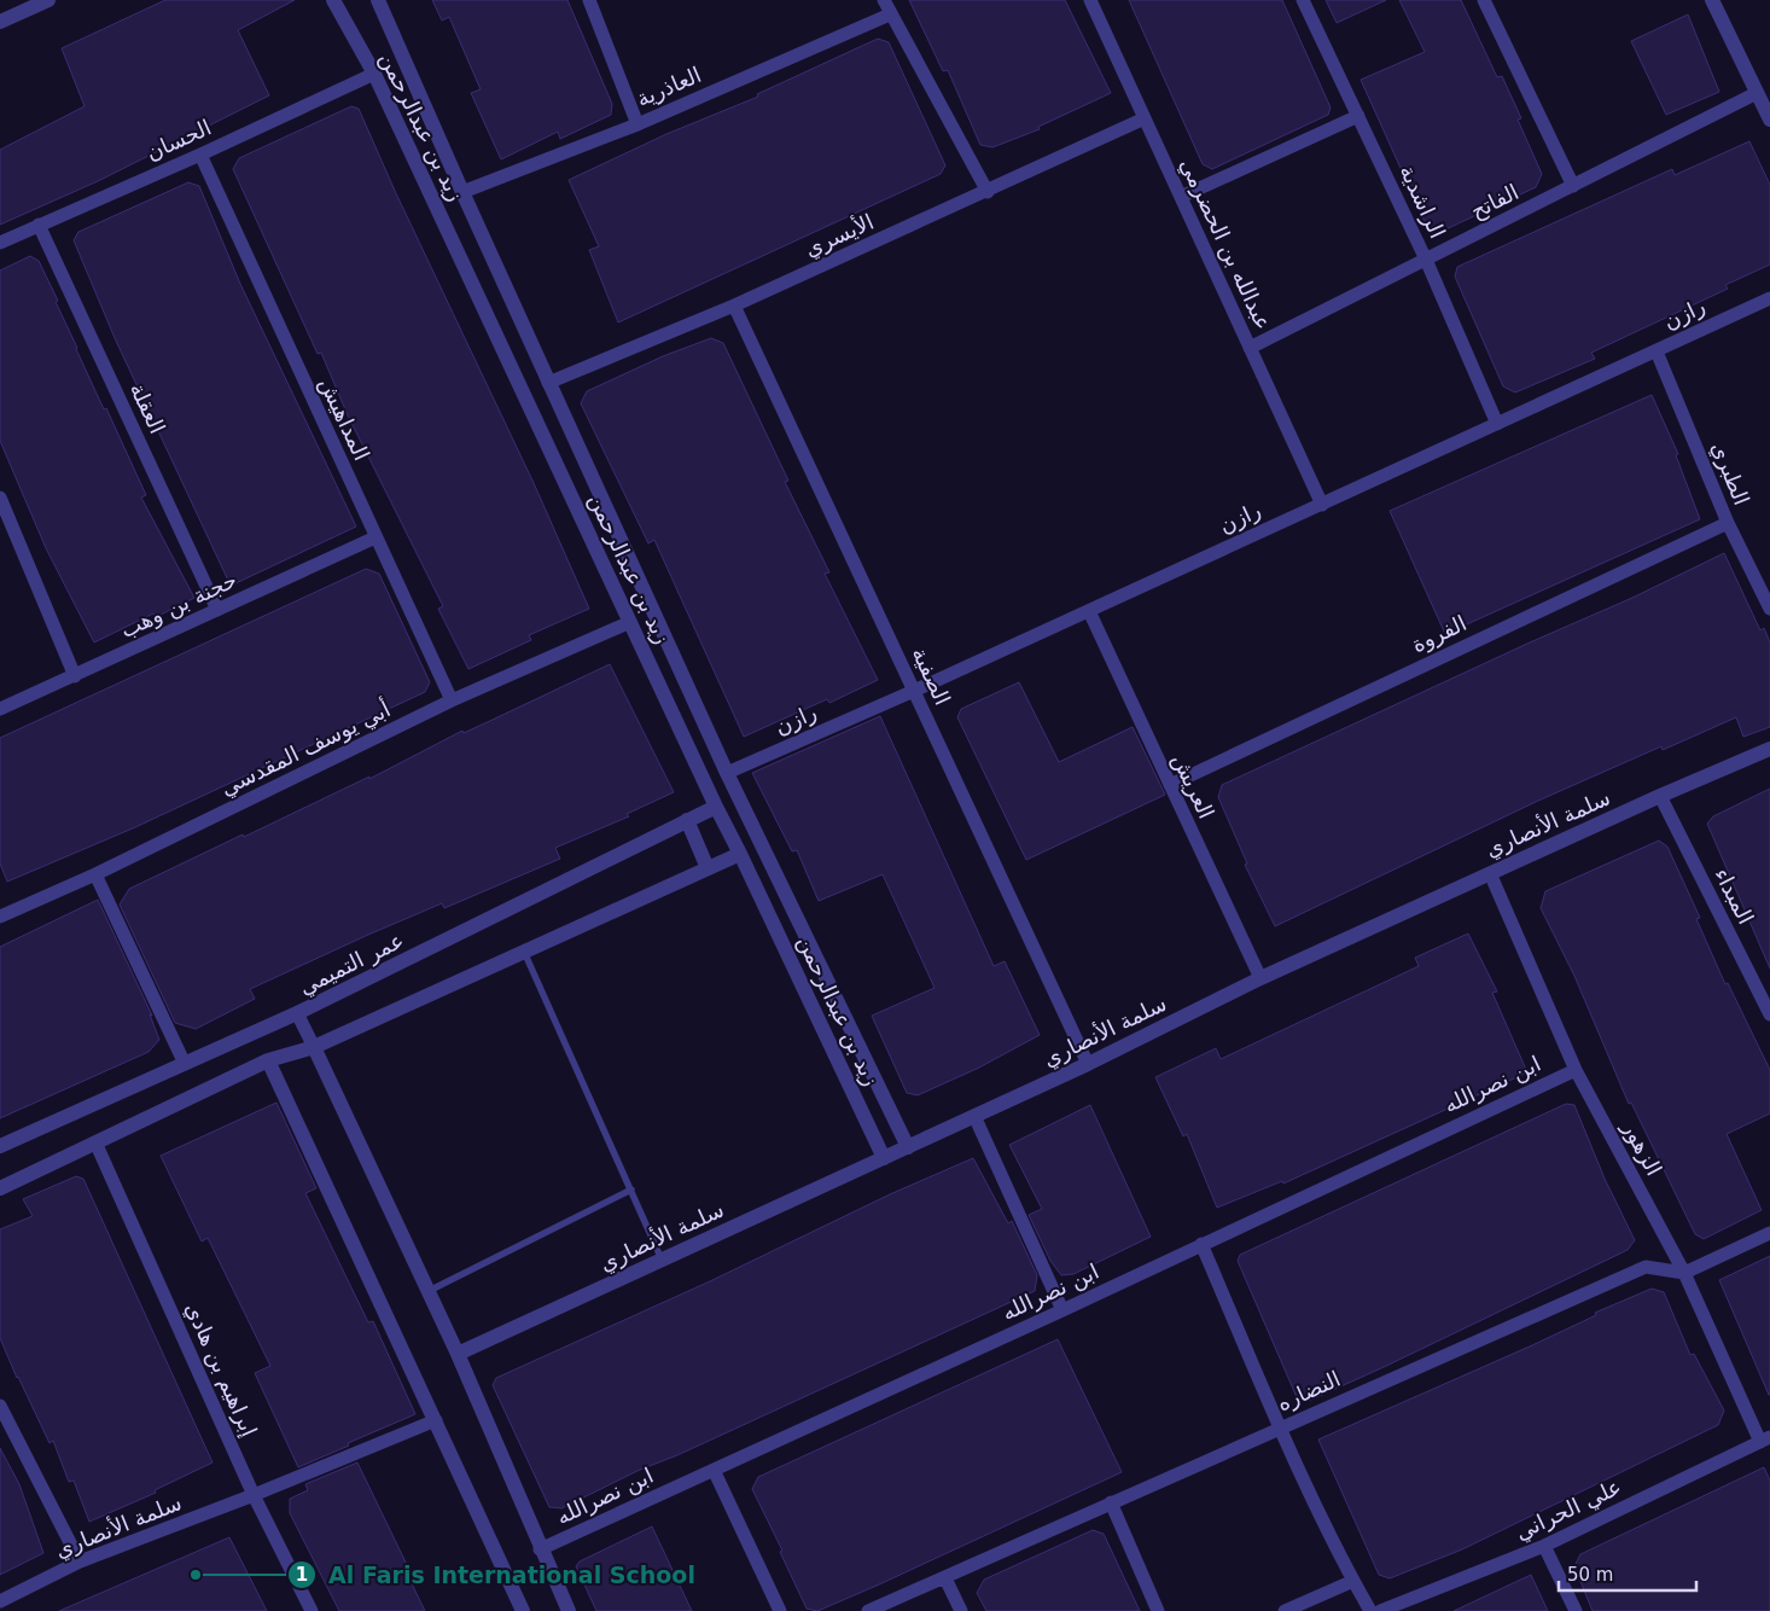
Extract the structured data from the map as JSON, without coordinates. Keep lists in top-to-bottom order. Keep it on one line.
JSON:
{"streets":{"street":["العاذرية","زيد بن عبدالرحمن","الحسان","الراشدية","الفاتح","الأيسري","عبدالله بن الحضرمي","رازن","العقلة","المداهيش","الطبري","حجنة بن وهب","الفروة","الصفية","أبي يوسف المقدسي","العريش","سلمة الأنصاري","المبداء","عمر التميمي","ابن نصرالله","الزهور","إبراهيم بن هادي","النضاره","علي الحراني"]},"crossings":[["العاذرية","زيد بن عبدالرحمن"],["زيد بن عبدالرحمن","الحسان"],["زيد بن عبدالرحمن","الأيسري"],["زيد بن عبدالرحمن","رازن"],["زيد بن عبدالرحمن","أبي يوسف المقدسي"],["زيد بن عبدالرحمن","سلمة الأنصاري"],["زيد بن عبدالرحمن","عمر التميمي"],["الحسان","العقلة"],["الحسان","المداهيش"],["الراشدية","الفاتح"],["الراشدية","رازن"],["الفاتح","عبدالله بن الحضرمي"],["الأيسري","عبدالله بن الحضرمي"],["الأيسري","الصفية"],["عبدالله بن الحضرمي","رازن"],["رازن","الطبري"],["رازن","الصفية"],["رازن","العريش"],["العقلة","حجنة بن وهب"],["المداهيش","حجنة بن وهب"],["المداهيش","أبي يوسف المقدسي"],["الطبري","الفروة"],["الفروة","العريش"],["الصفية","سلمة الأنصاري"],["العريش","سلمة الأنصاري"],["سلمة الأنصاري","المبداء"],["سلمة الأنصاري","الزهور"],["سلمة الأنصاري","إبراهيم بن هادي"],["ابن نصرالله","الزهور"],["الزهور","النضاره"],["الزهور","علي الحراني"]],"places":["Al Faris International School"],"scale_bar":"50 m"}
